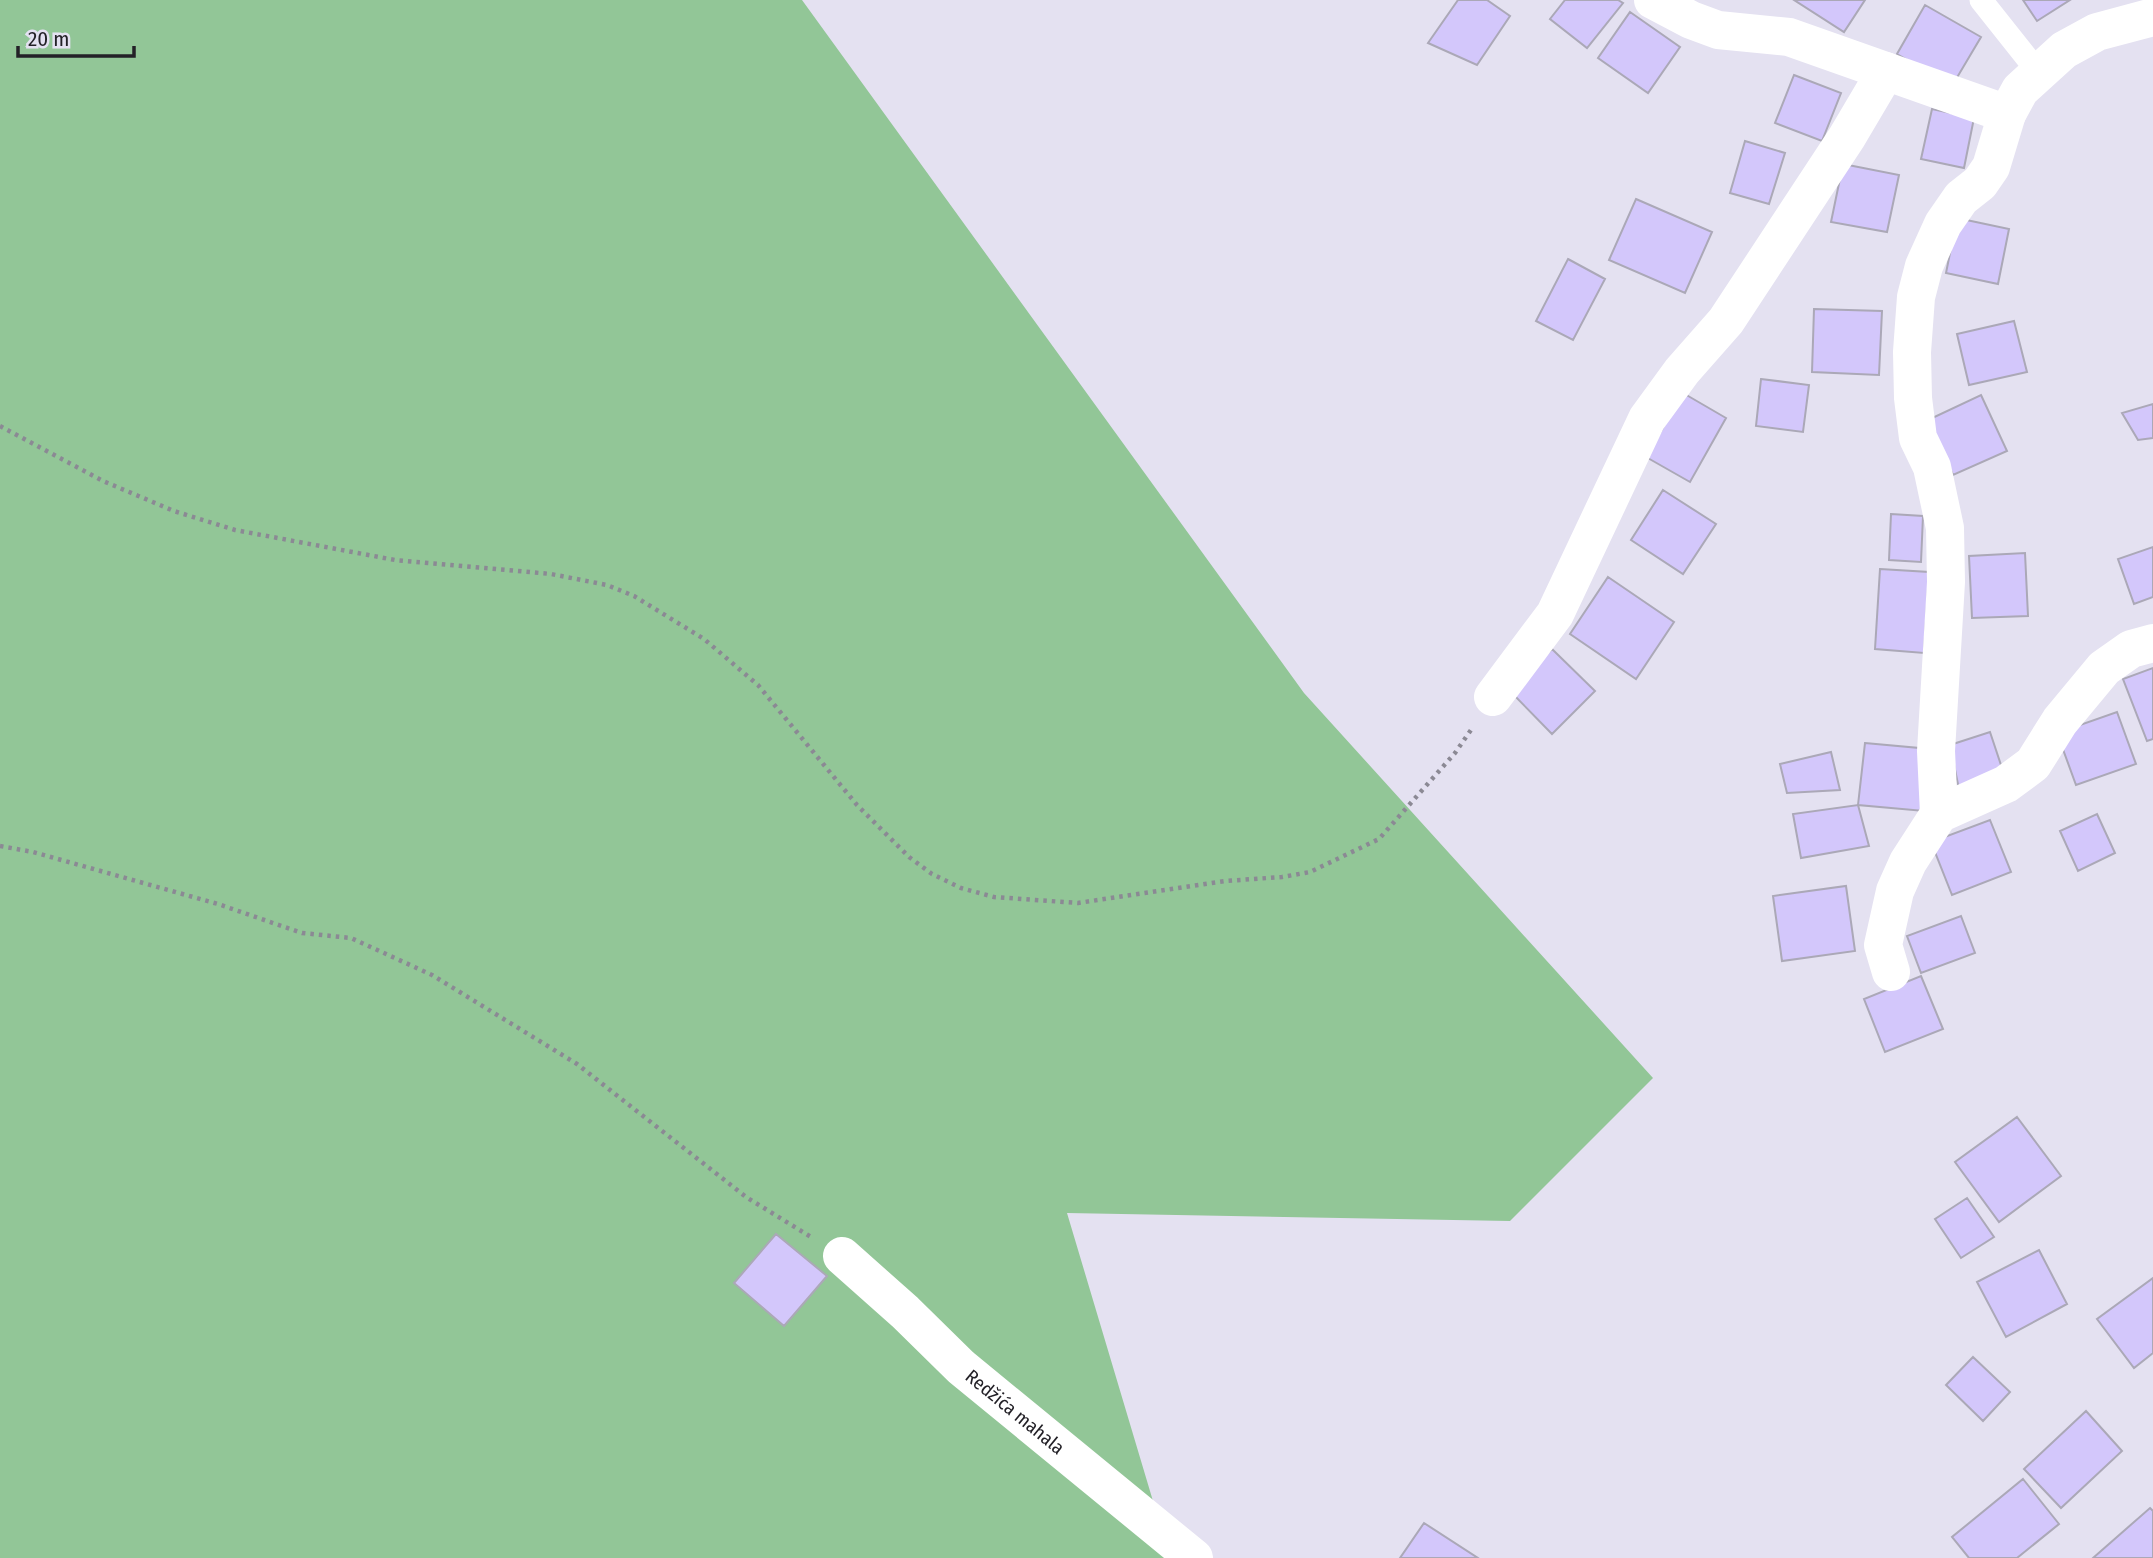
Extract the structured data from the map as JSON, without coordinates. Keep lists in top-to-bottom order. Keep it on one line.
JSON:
{"streets":{"street":["Redžića mahala"]},"scale_bar":"20 m"}
